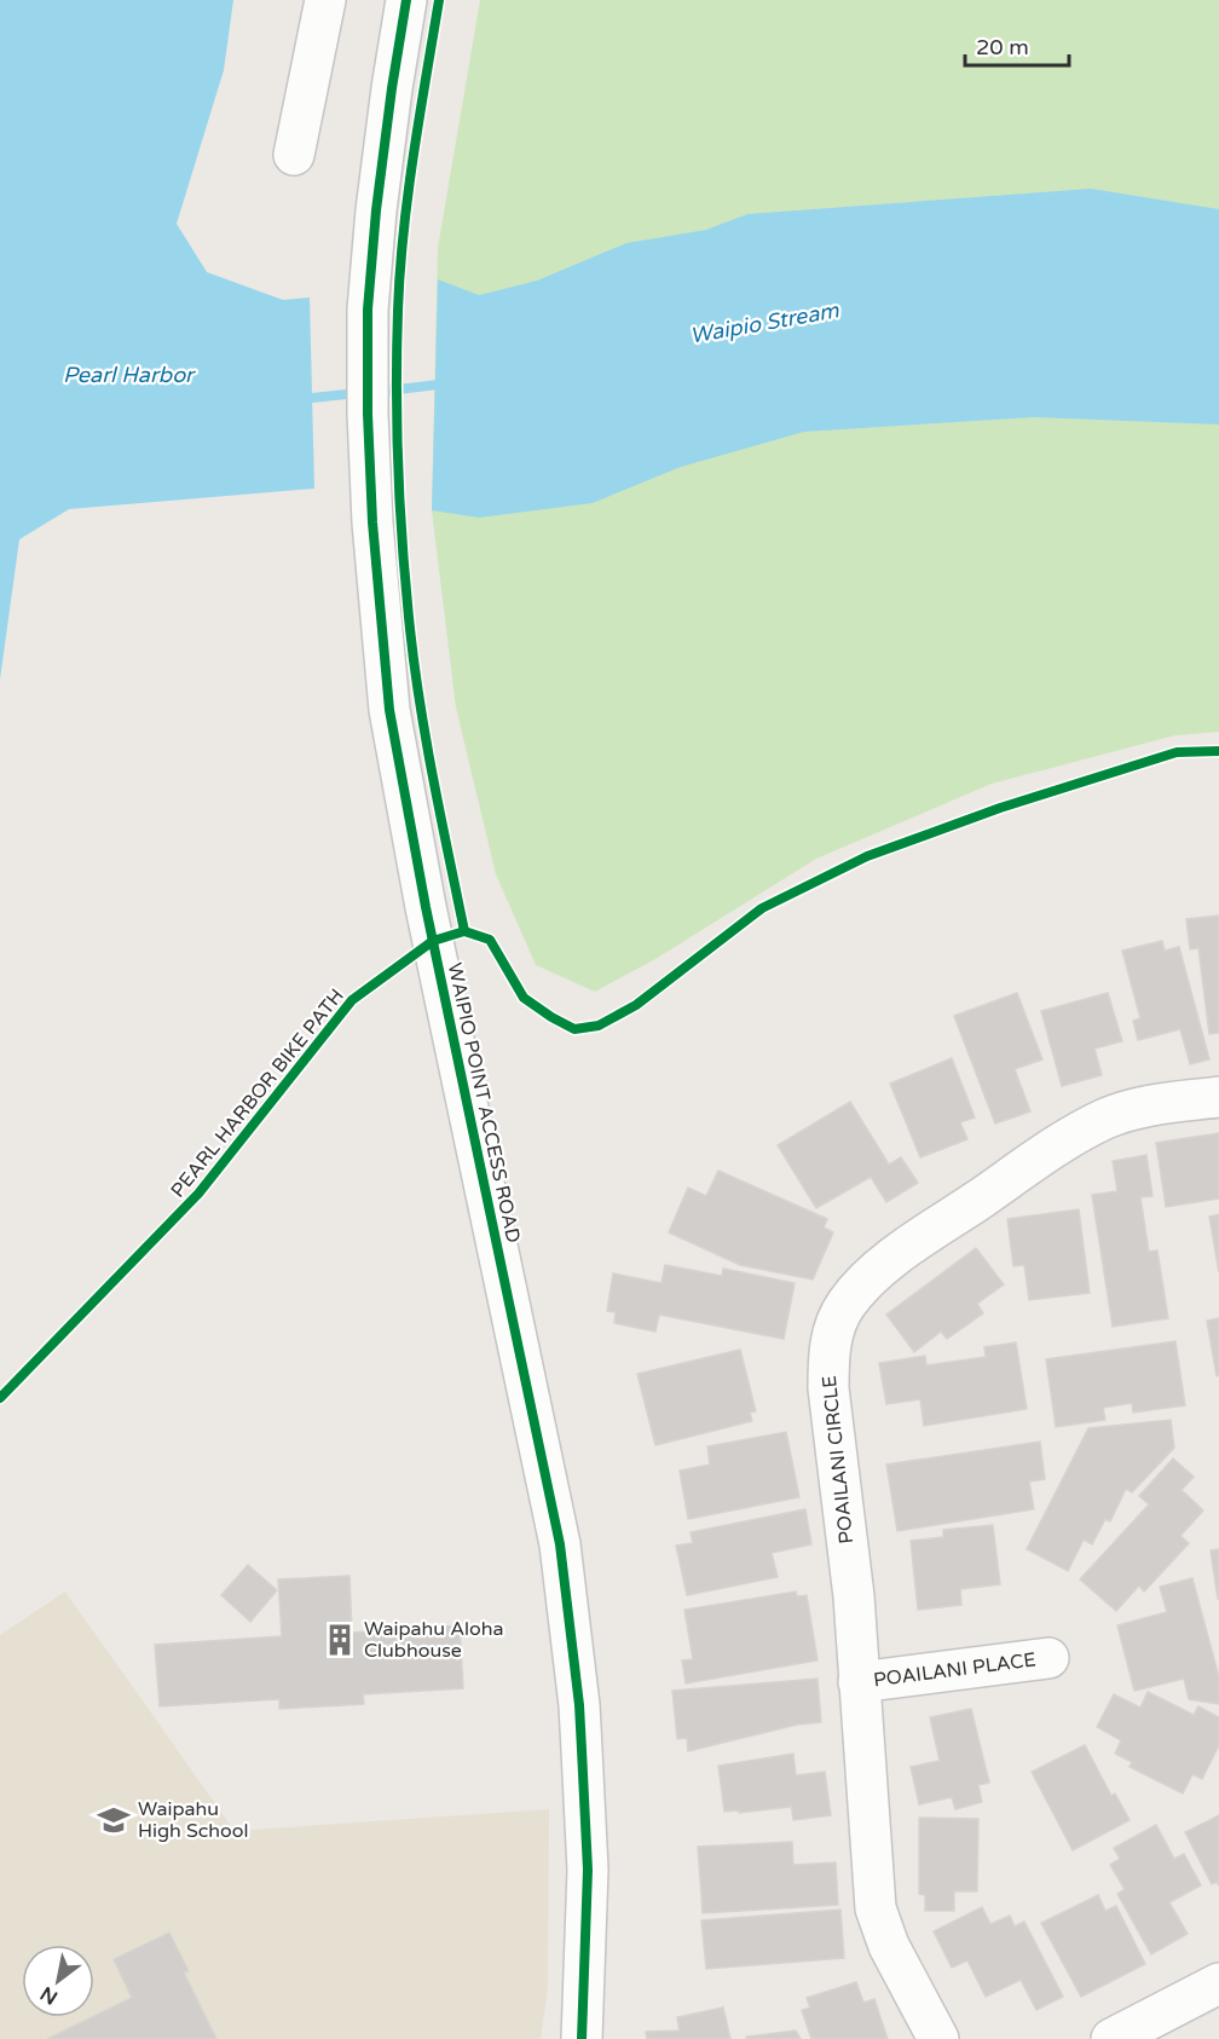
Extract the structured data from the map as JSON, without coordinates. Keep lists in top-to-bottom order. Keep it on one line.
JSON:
{"streets":{"street":["WAIPIO POINT ACCESS ROAD","POAILANI CIRCLE","POAILANI PLACE"],"cycle path":["PEARL HARBOR BIKE PATH"]},"crossings":[["POAILANI CIRCLE","POAILANI PLACE"]],"water":["Waipio Stream","Pearl Harbor"],"places":{"building":["Waipahu Aloha Clubhouse"],"school or university":["Waipahu High School"]},"scale_bar":"20 m","north":"bottom left"}
